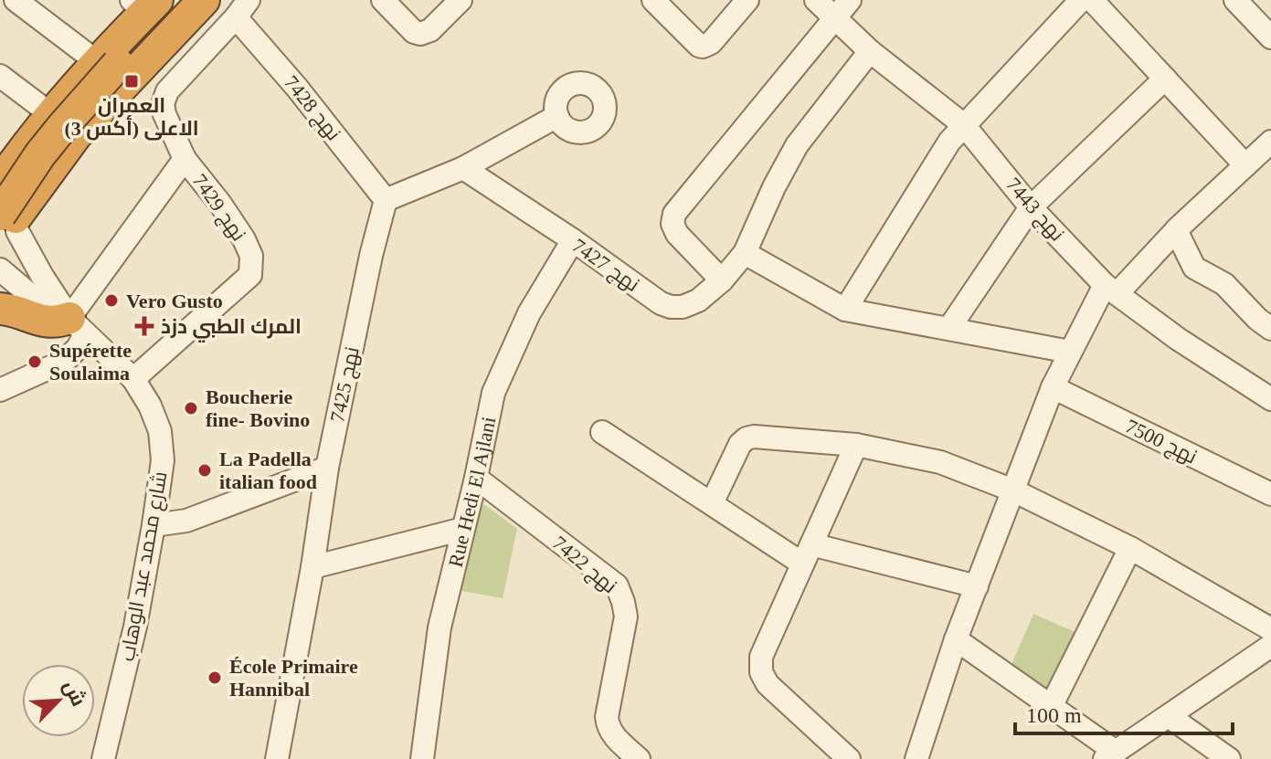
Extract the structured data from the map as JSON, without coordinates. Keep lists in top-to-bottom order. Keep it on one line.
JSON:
{"streets":{"street":["نهج 7428","نهج 7429","نهج 7443","نهج 7427","نهج 7425","نهج 7500","Rue Hedi El Ajlani","نهج 7422","شارع محمد عبد الوهاب"]},"crossings":[["نهج 7428","نهج 7425"],["نهج 7429","شارع محمد عبد الوهاب"],["نهج 7443","نهج 7427"],["نهج 7427","Rue Hedi El Ajlani"],["Rue Hedi El Ajlani","نهج 7422"]],"places":{"transit":["العمران الاعلى (أكس 3)"],"other":["Vero Gusto","Supérette Soulaima","Boucherie fine- Bovino","La Padella italian food","École Primaire Hannibal"],"health":["المرك الطبي دزذ"]},"scale_bar":"100 m","north":"top right"}
